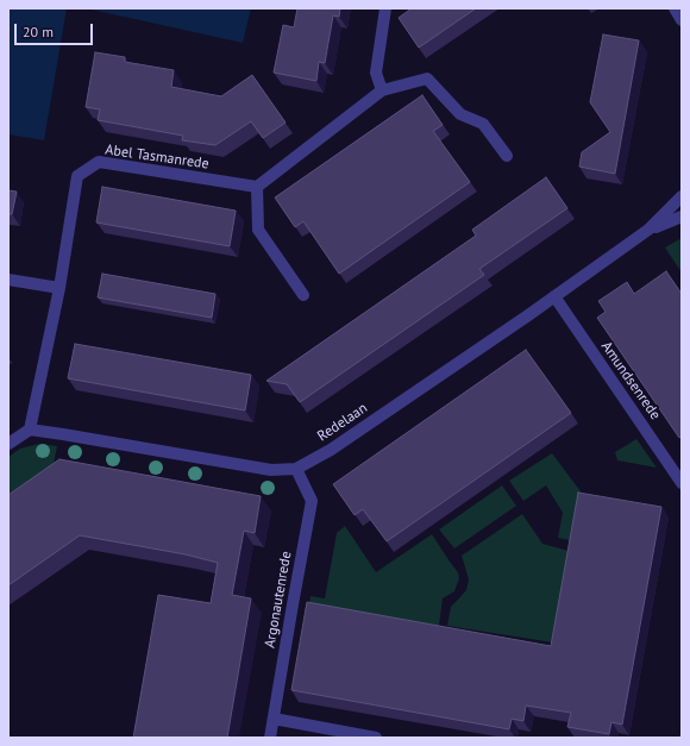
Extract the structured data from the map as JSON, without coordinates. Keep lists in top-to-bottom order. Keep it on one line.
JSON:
{"streets":{"street":["Abel Tasmanrede","Amundsenrede","Redelaan","Argonautenrede"]},"crossings":[["Abel Tasmanrede","Redelaan"],["Amundsenrede","Redelaan"],["Redelaan","Argonautenrede"]],"scale_bar":"20 m"}
